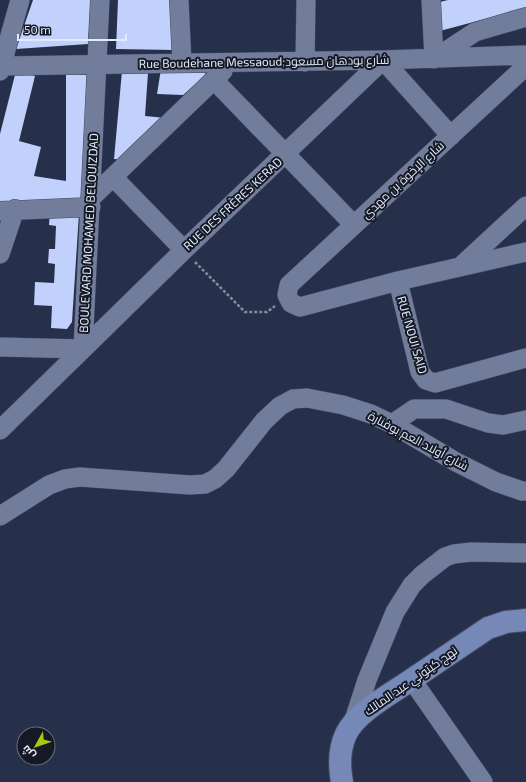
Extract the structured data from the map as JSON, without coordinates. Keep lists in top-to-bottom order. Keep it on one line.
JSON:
{"streets":{"main road":["نهج كيتوني عبد المالك"],"street":["Rue Boudehane Messaoud;شارع بودهان مسعود","شارع الإخوة بن مهدي","RUE DES FRÈRES KERAD","BOULEVARD MOHAMED BELOUIZDAD","RUE NOUI SAID","شارع أولاد العم بوفنارة"]},"crossings":[["Rue Boudehane Messaoud;شارع بودهان مسعود","RUE DES FRÈRES KERAD"],["Rue Boudehane Messaoud;شارع بودهان مسعود","BOULEVARD MOHAMED BELOUIZDAD"],["RUE DES FRÈRES KERAD","BOULEVARD MOHAMED BELOUIZDAD"]],"scale_bar":"50 m","north":"bottom left"}
